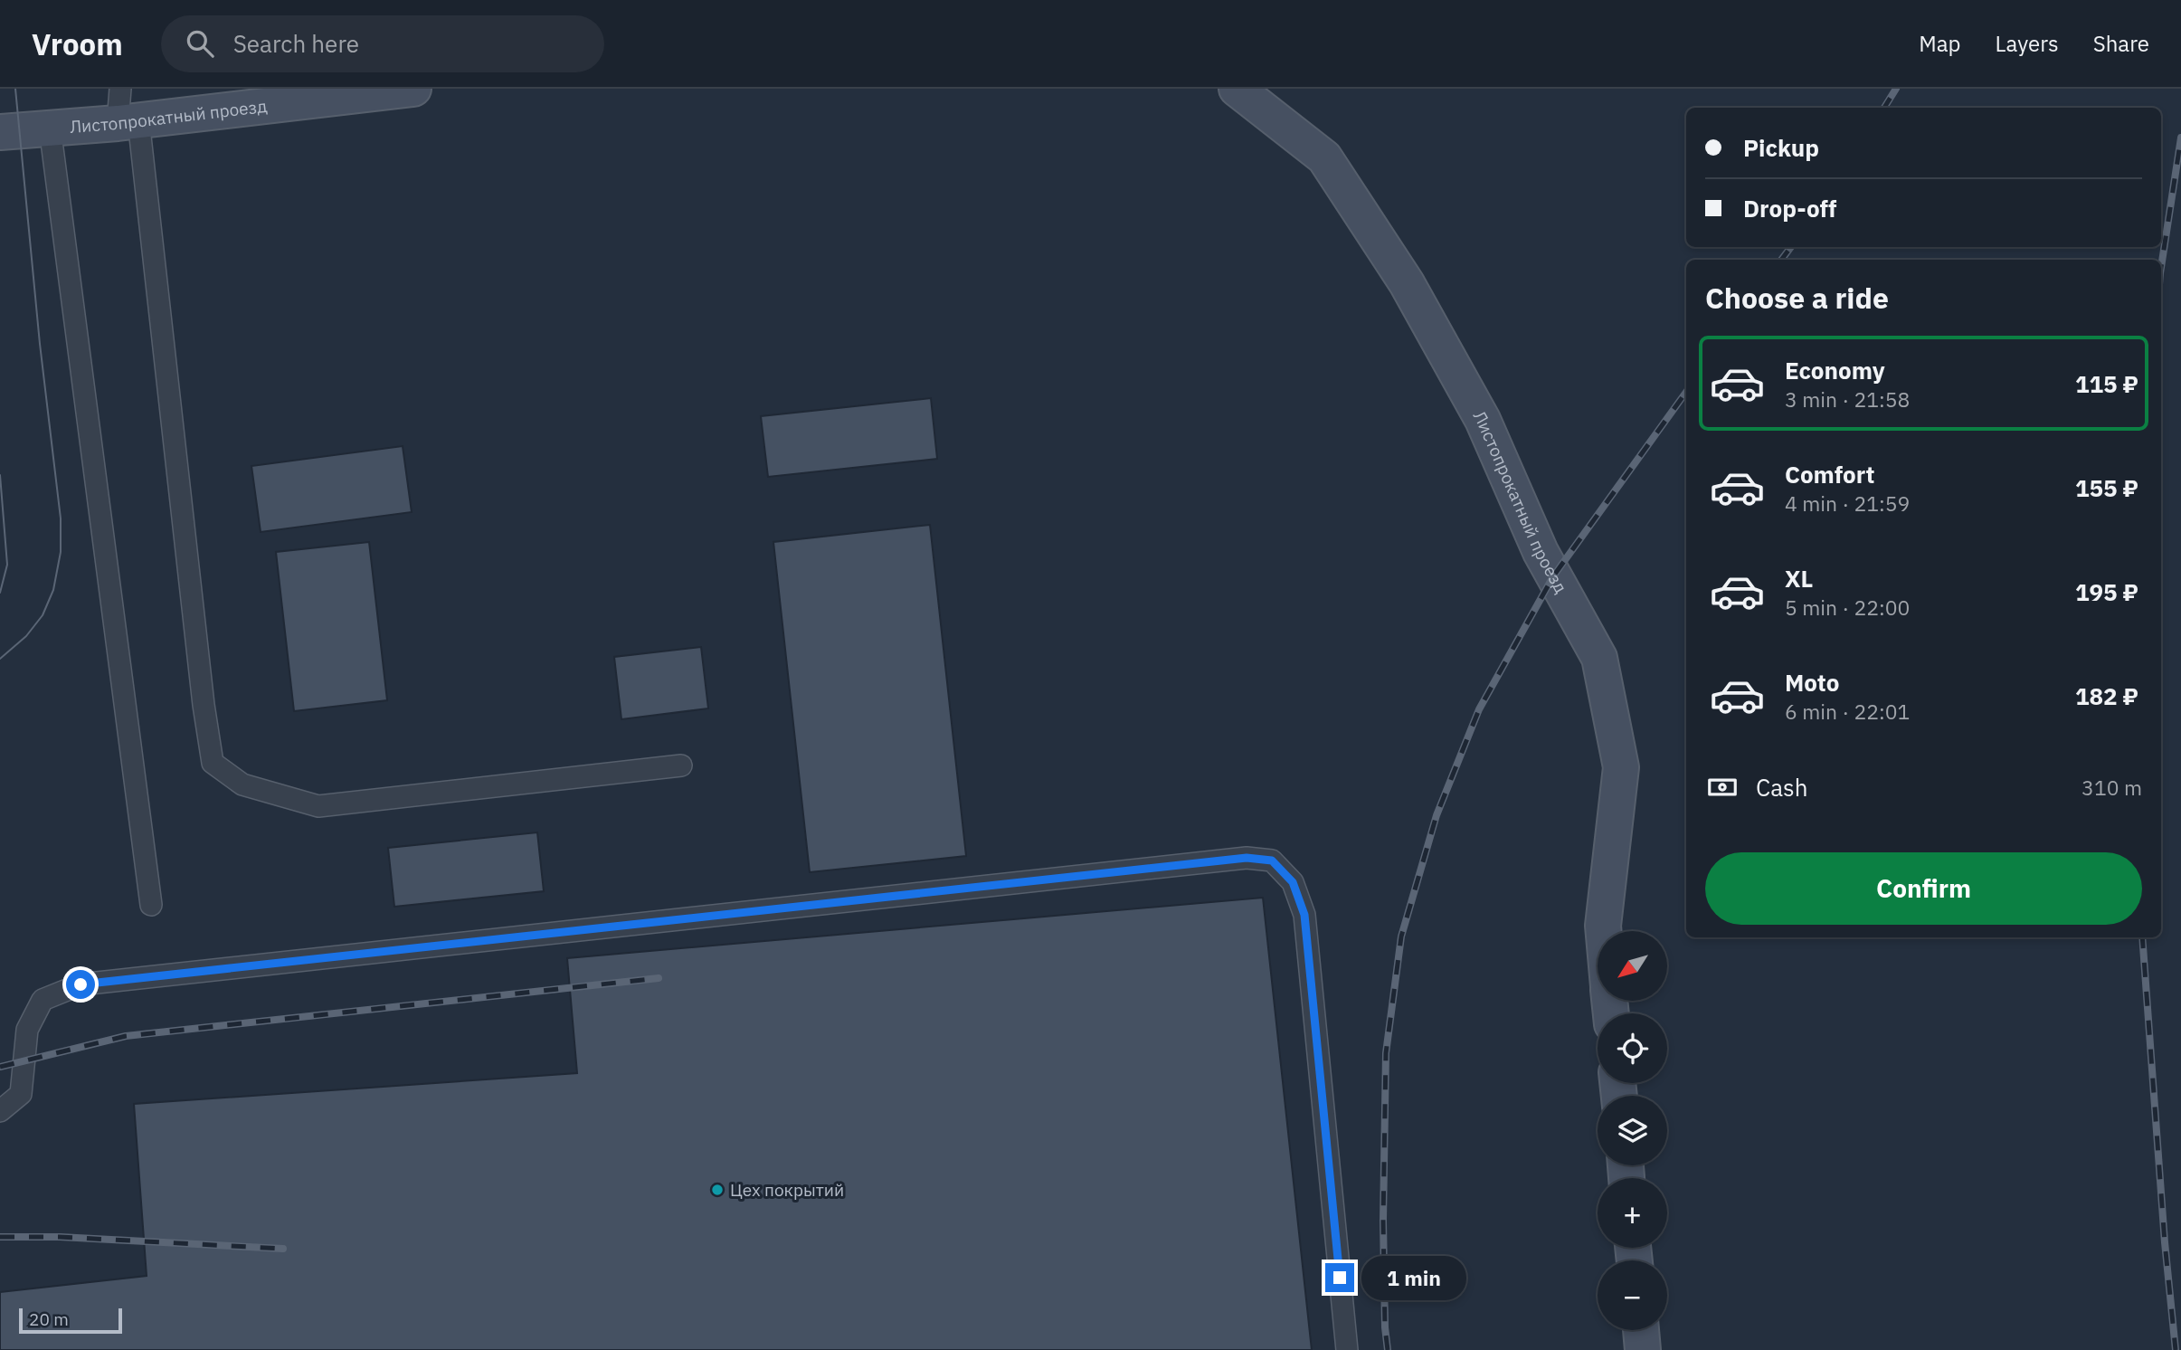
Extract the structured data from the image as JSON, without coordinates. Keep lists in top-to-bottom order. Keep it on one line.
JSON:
{"streets":{"street":["Листопрокатный проезд"]},"places":["Цех покрытий"],"scale_bar":"20 m","north":"bottom left","page":{"header":"Vroom","search":"Search here","nav":["Map","Layers","Share"],"banner":["Pickup","Drop-off"],"heading":"Choose a ride","list":[{"name":"Economy","note":"3 min · 21:58","value":"115 ₽"},{"name":"Comfort","note":"4 min · 21:59","value":"155 ₽"},{"name":"XL","note":"5 min · 22:00","value":"195 ₽"},{"name":"Moto","note":"6 min · 22:01","value":"182 ₽"}],"pay":["Cash","310 m"],"buttons":"Confirm","map_buttons":["+","−"],"bubble":"1 min","scale":"20 m"}}
